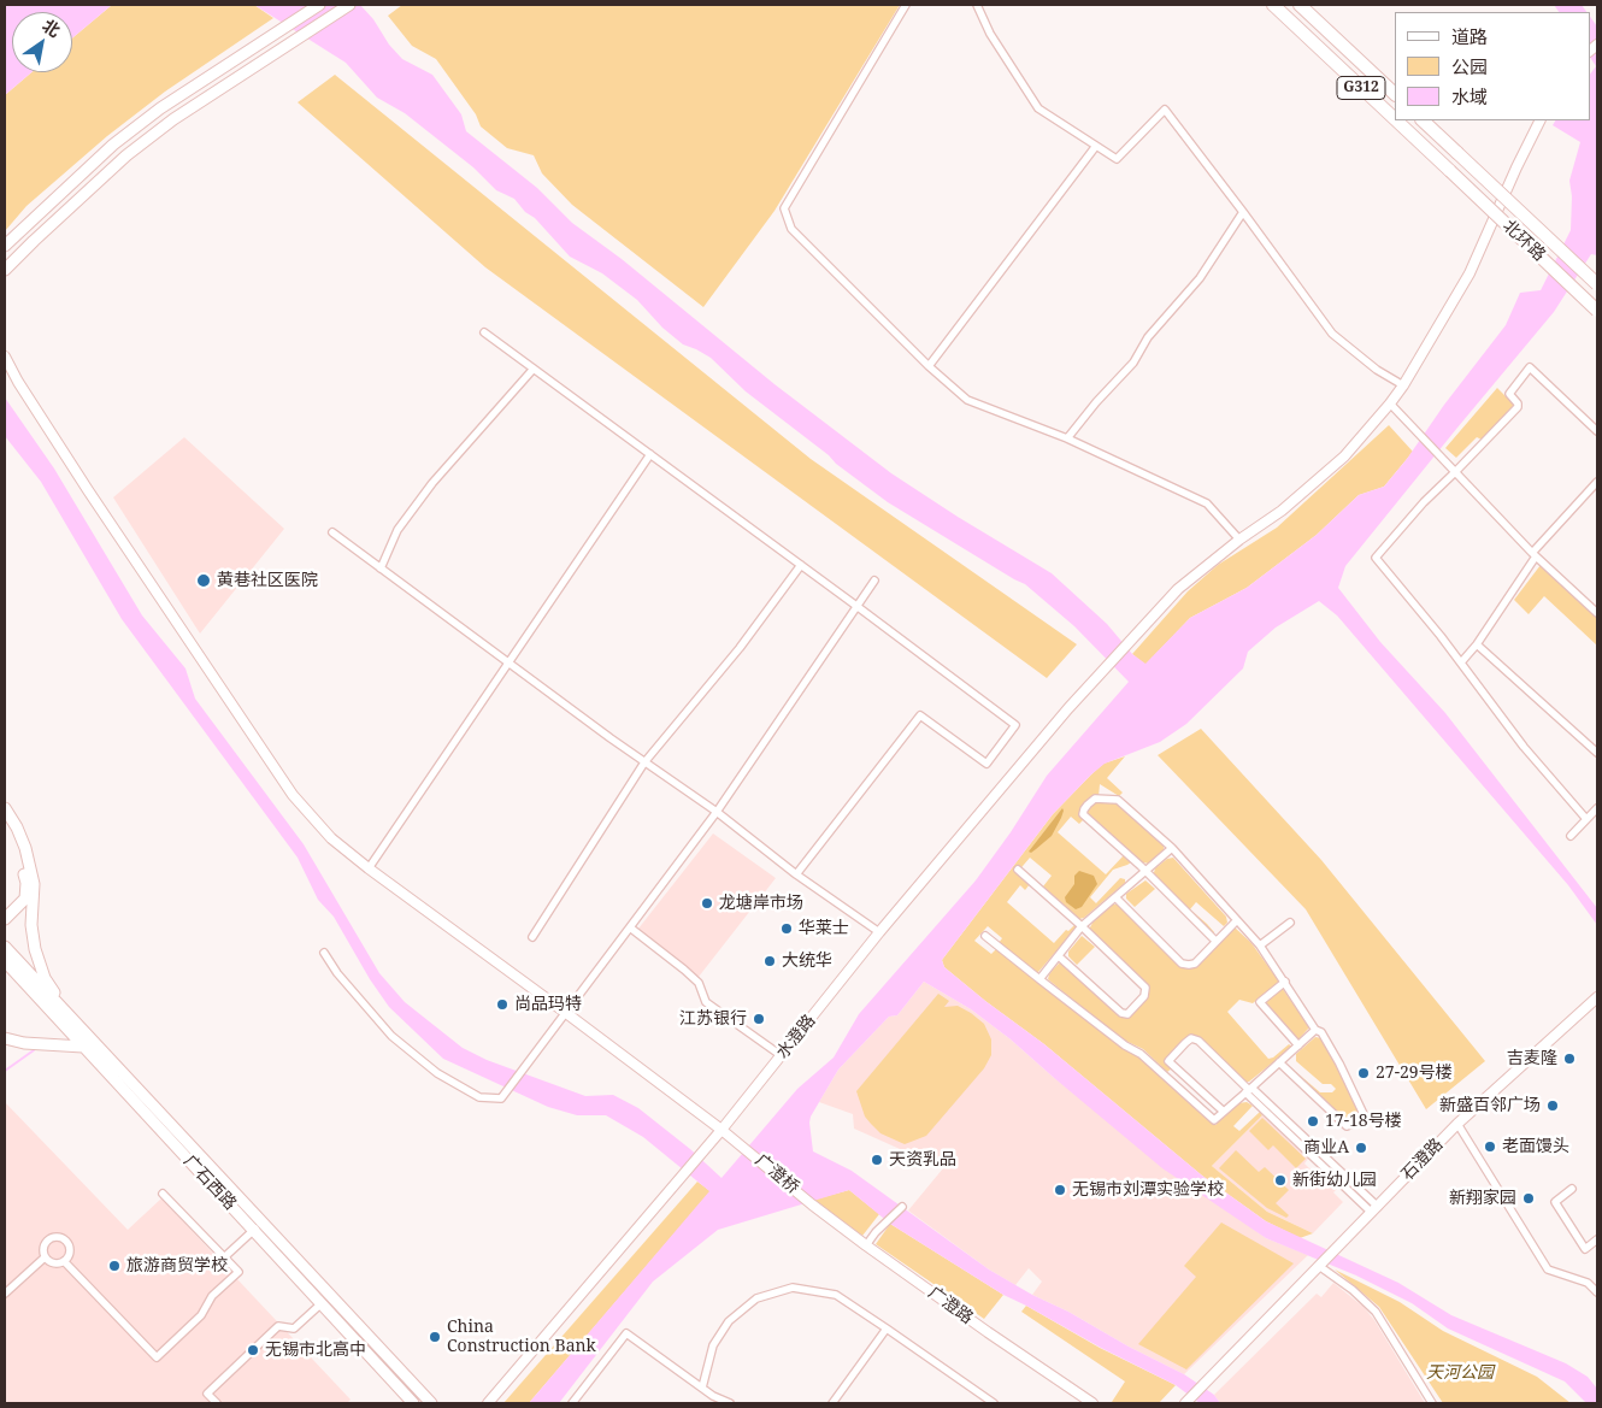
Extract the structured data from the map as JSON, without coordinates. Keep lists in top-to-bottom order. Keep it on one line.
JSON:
{"streets":{"highway":["G312","北环路"],"main road":["广石西路"],"street":["水澄路","石澄路","广澄桥","广澄路"]},"crossings":[["水澄路","广澄桥"],["广澄桥","广澄路"]],"parks":["天河公园"],"places":["黄巷社区医院","龙塘岸市场","华莱士","大统华","尚品玛特","江苏银行","吉麦隆","27-29号楼","新盛百邻广场","17-18号楼","老面馒头","商业A","天资乳品","新街幼儿园","无锡市刘潭实验学校","新翔家园","旅游商贸学校","China Construction Bank","无锡市北高中"],"legend":["道路","公园","水域"],"north":"top right"}
